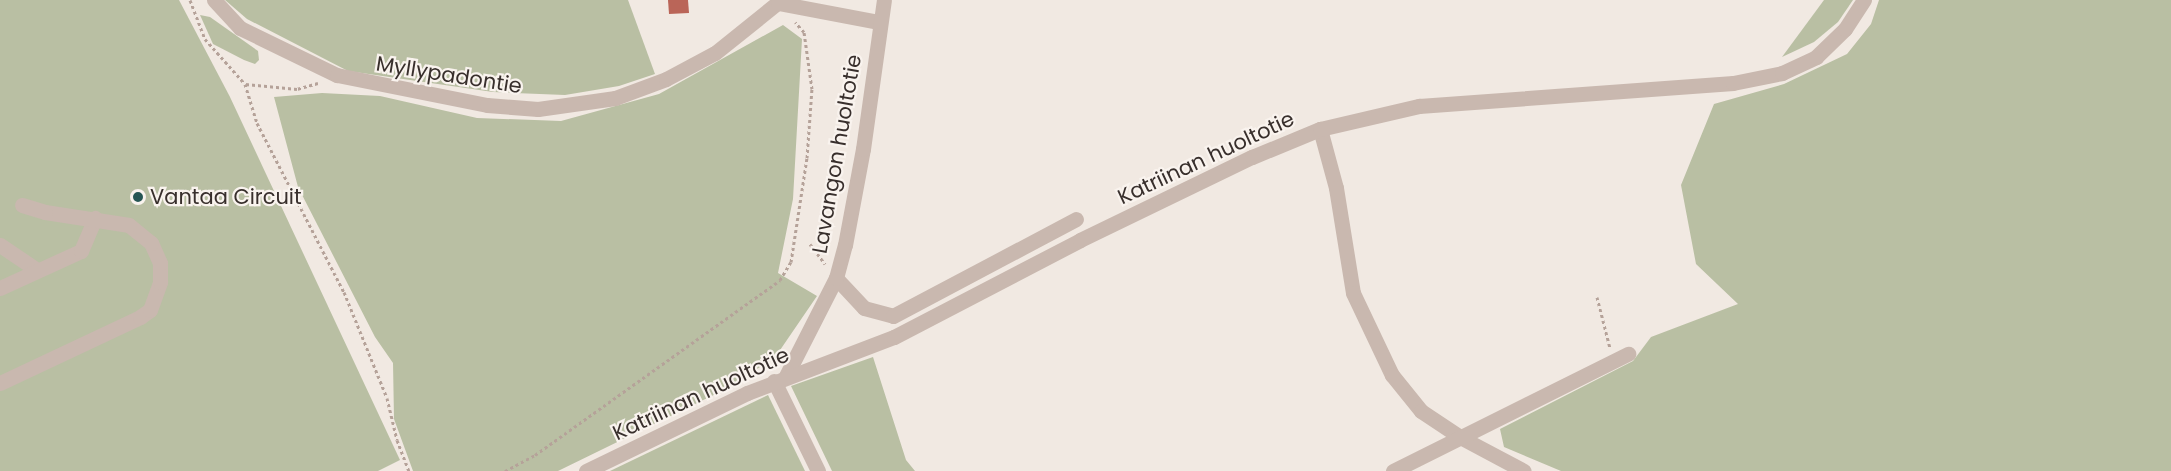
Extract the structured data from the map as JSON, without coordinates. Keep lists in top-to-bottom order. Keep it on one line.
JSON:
{"streets":{"street":["Myllypadontie","Lavangon huoltotie","Katriinan huoltotie"]},"crossings":[["Lavangon huoltotie","Katriinan huoltotie"]],"places":["Vantaa Circuit"]}
